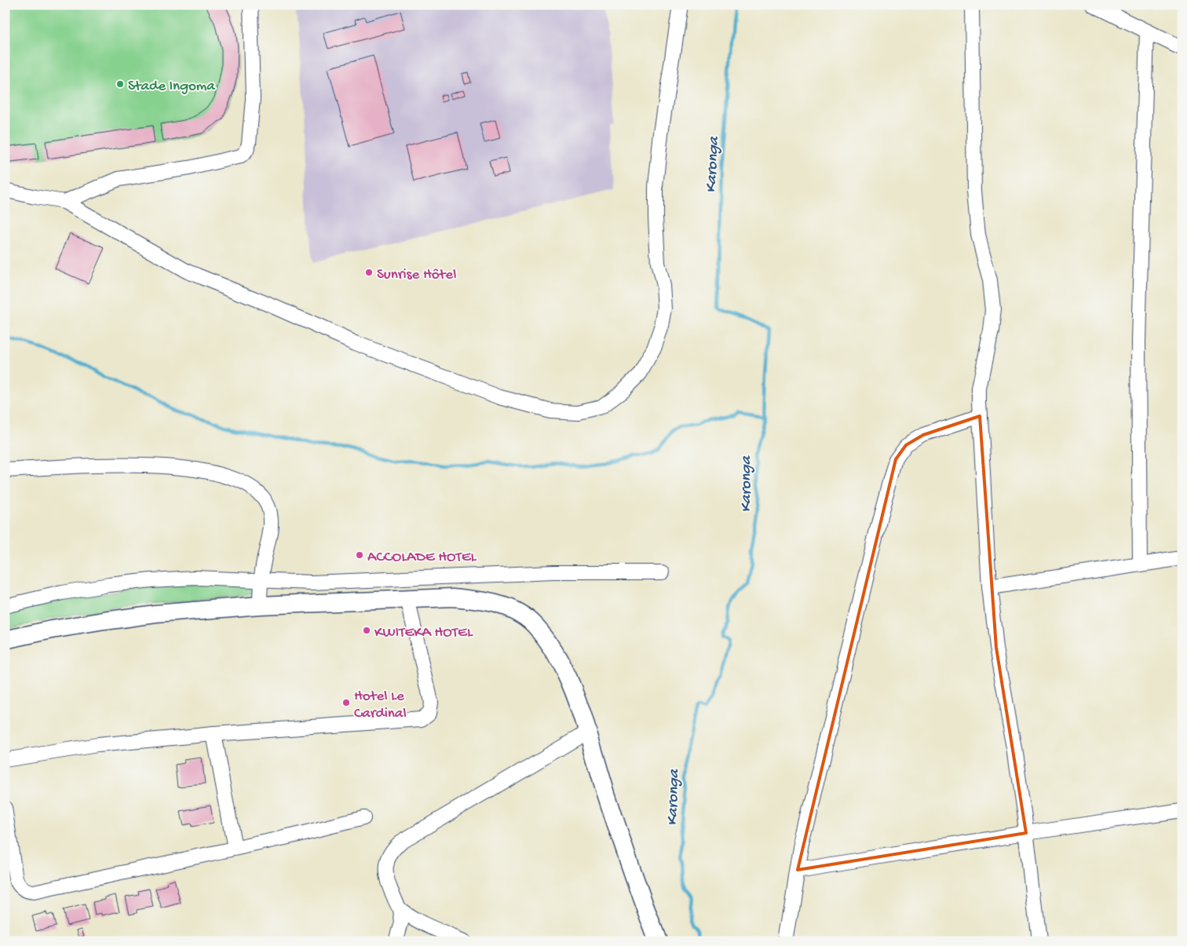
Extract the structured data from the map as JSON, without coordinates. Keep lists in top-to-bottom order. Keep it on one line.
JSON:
{"water":["Karonga"],"places":["Stade Ingoma","Sunrise Hôtel","ACCOLADE HOTEL","KWITEKA HOTEL","Hotel Le Cardinal"]}
